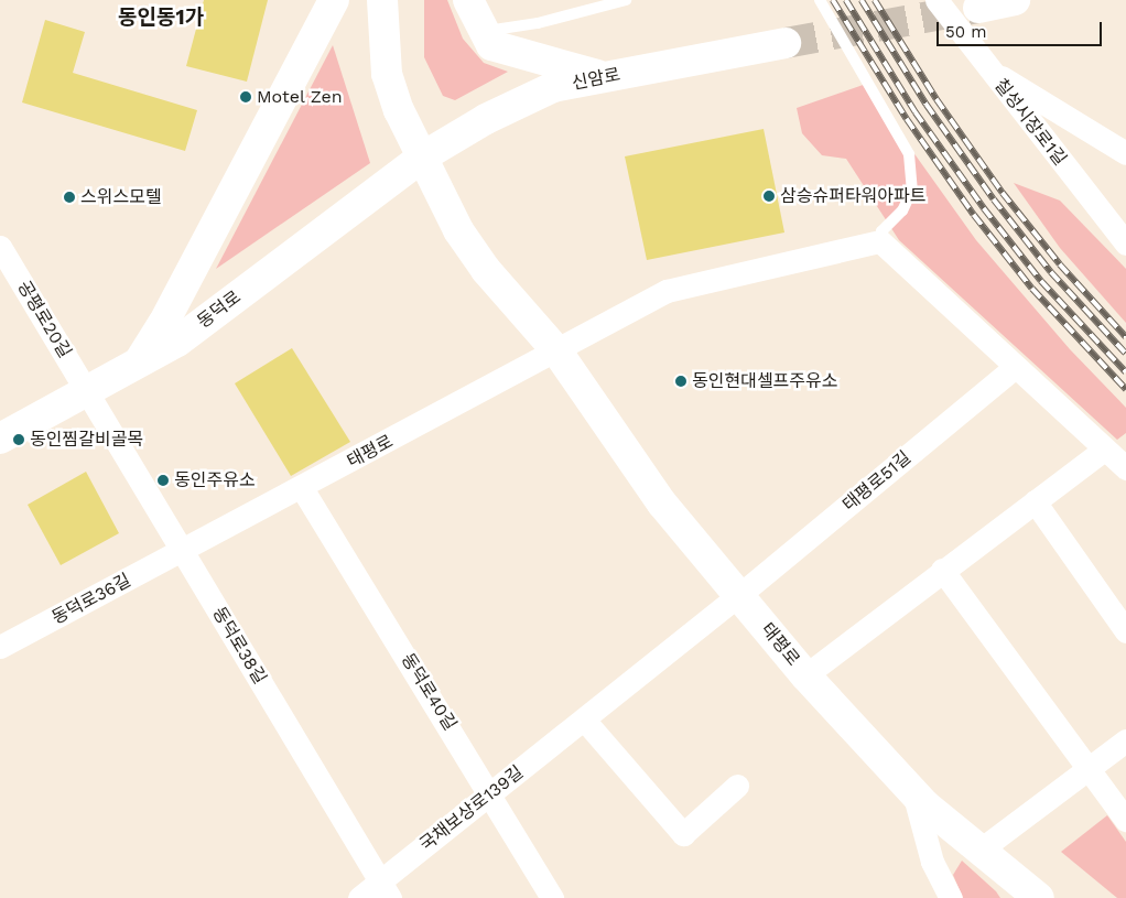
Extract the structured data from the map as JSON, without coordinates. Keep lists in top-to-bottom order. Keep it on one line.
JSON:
{"streets":{"main road":["신암로","동덕로","태평로"],"street":["칠성시장로1길","공평로20길","태평로51길","동덕로36길","동덕로38길","동덕로40길","국채보상로139길"]},"crossings":[["신암로","동덕로"],["신암로","태평로"],["동덕로","공평로20길"],["동덕로","태평로"],["동덕로","동덕로38길"],["공평로20길","동덕로38길"],["태평로","태평로51길"],["태평로","동덕로36길"],["태평로","동덕로38길"],["태평로","동덕로40길"],["태평로","국채보상로139길"],["태평로51길","국채보상로139길"],["동덕로36길","동덕로38길"],["동덕로38길","국채보상로139길"],["동덕로40길","국채보상로139길"]],"districts":["동인동1가"],"places":["Motel Zen","삼승슈퍼타워아파트","스위스모텔","동인현대셀프주유소","동인찜갈비골목","동인주유소"],"scale_bar":"50 m"}
